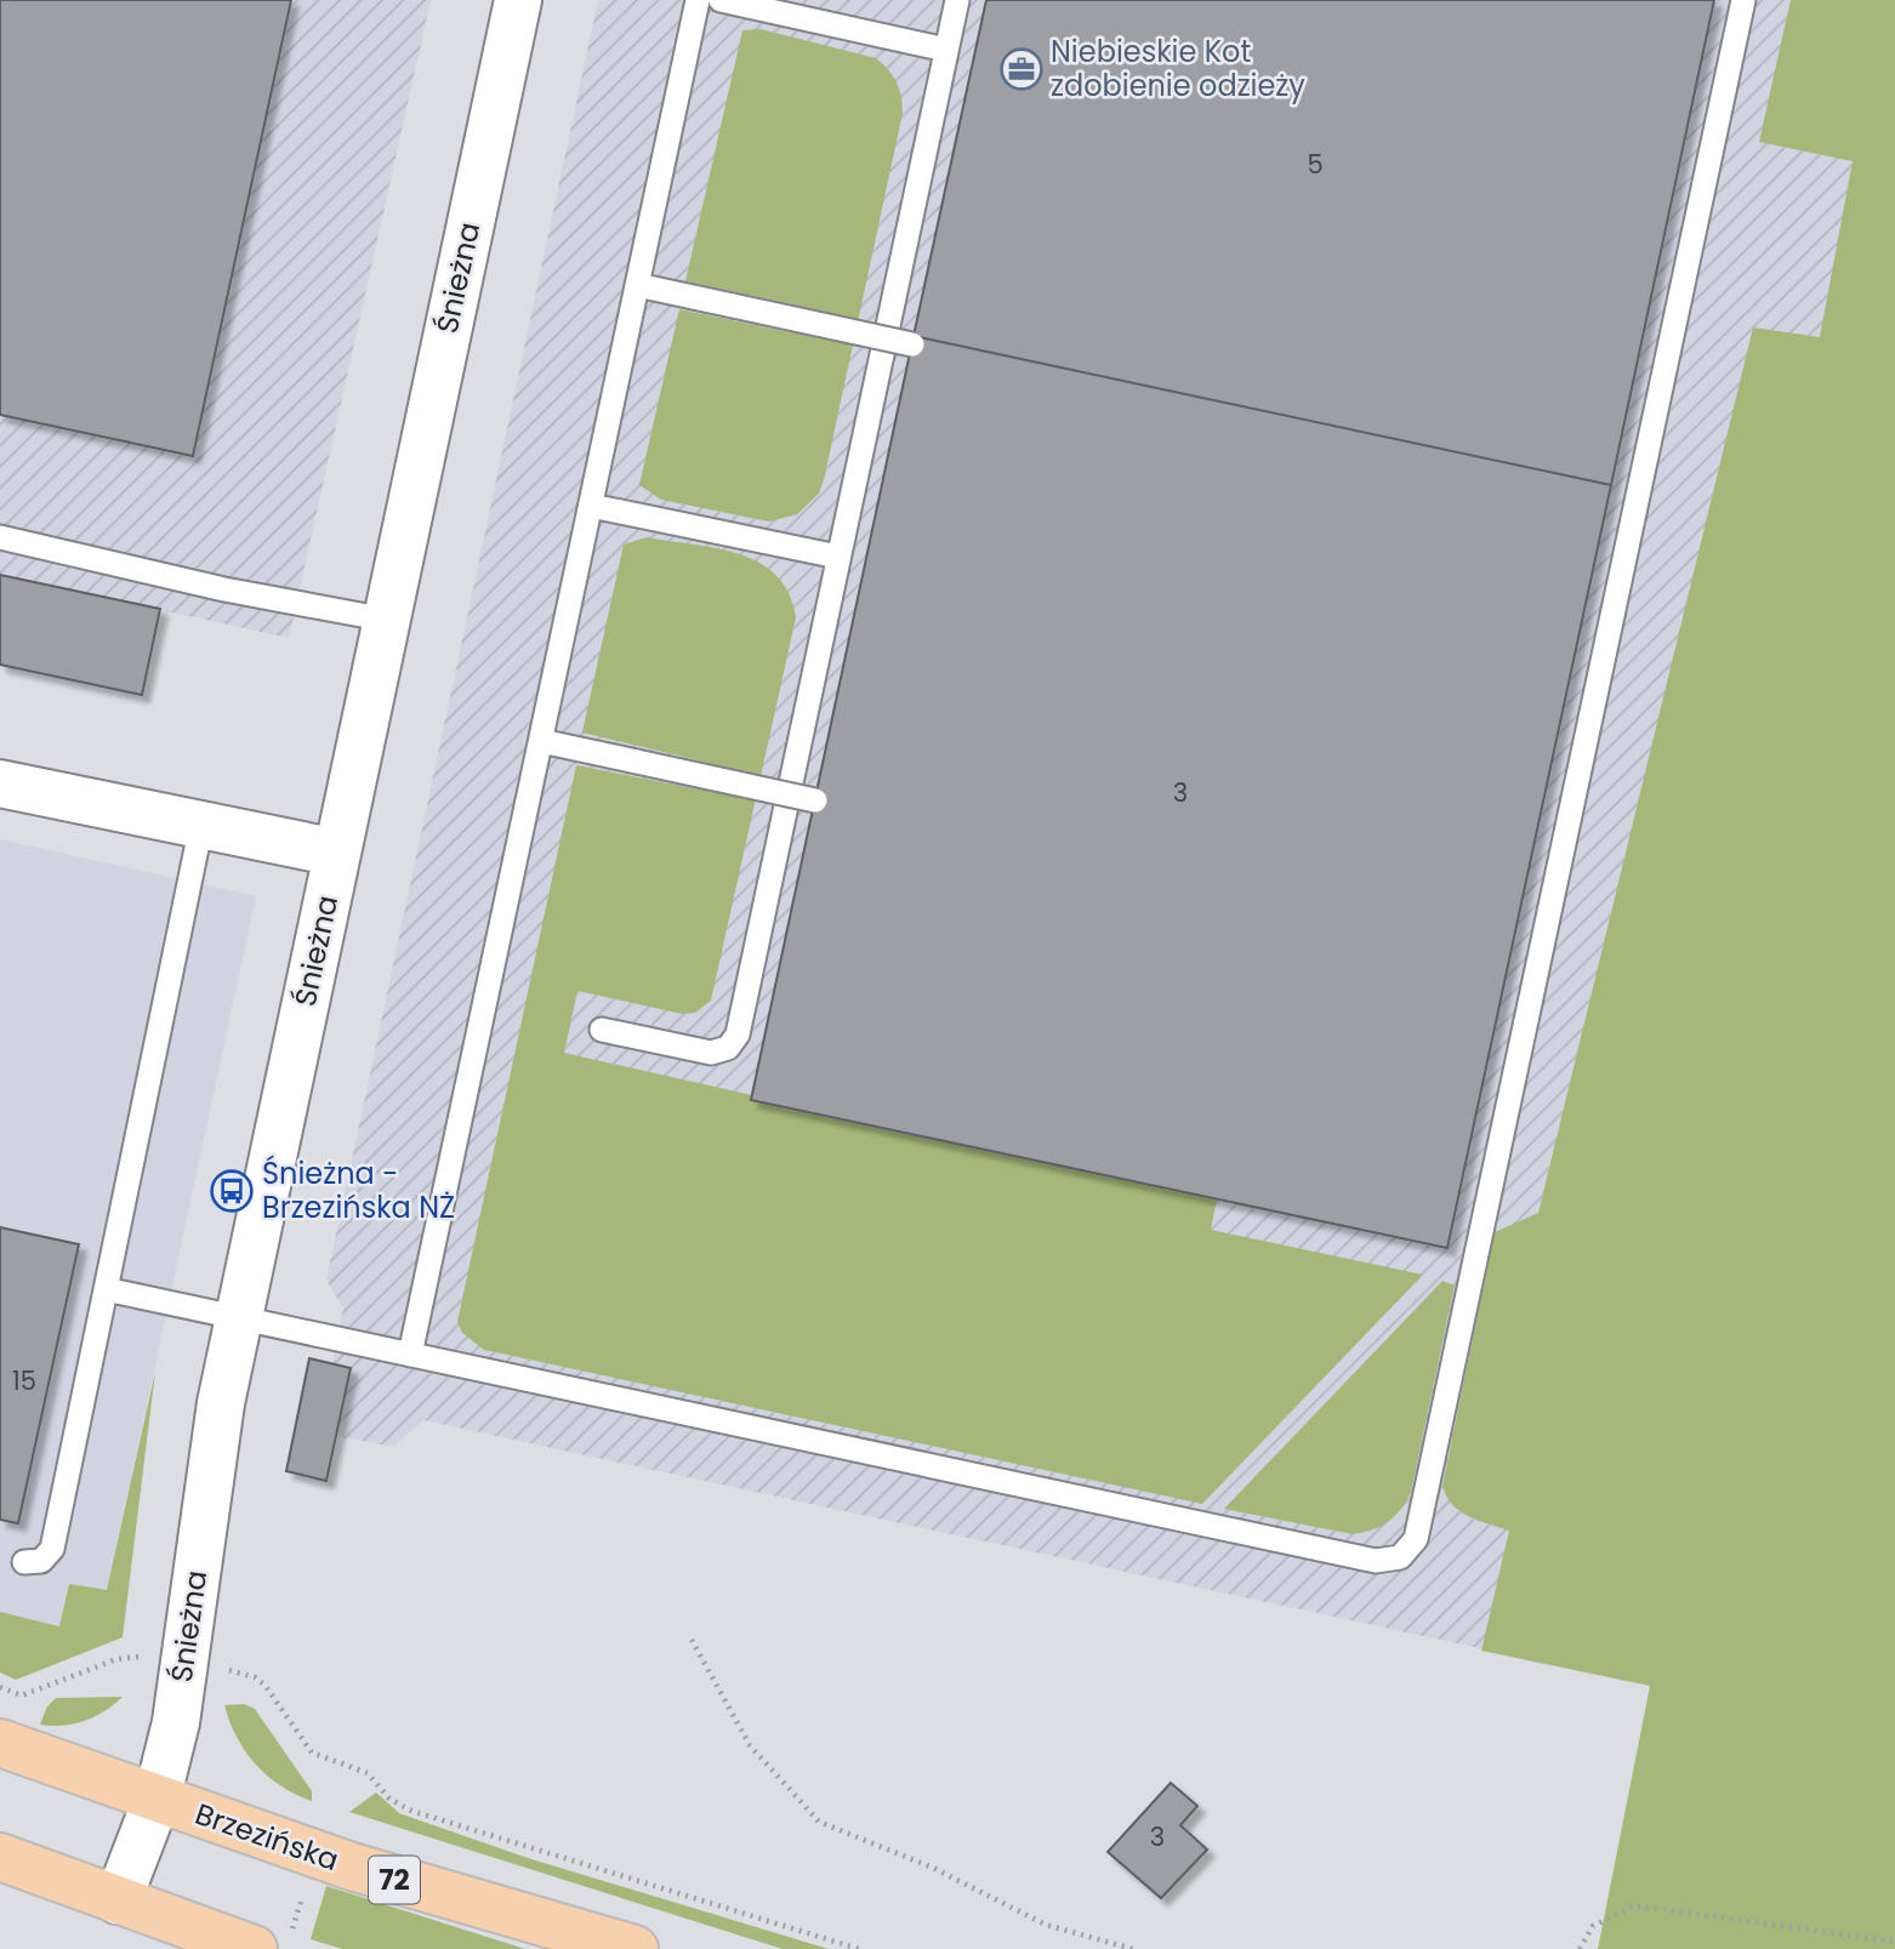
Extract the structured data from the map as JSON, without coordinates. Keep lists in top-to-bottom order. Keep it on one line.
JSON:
{"streets":{"main road":["Brzezińska","72"],"street":["Śnieżna"]},"crossings":[["Śnieżna","Brzezińska"]],"places":{"office":["Niebieskie Kot zdobienie odzieży"],"bus stop":["Śnieżna - Brzezińska NŻ"]},"house_numbers":["5","3","15","3"]}
